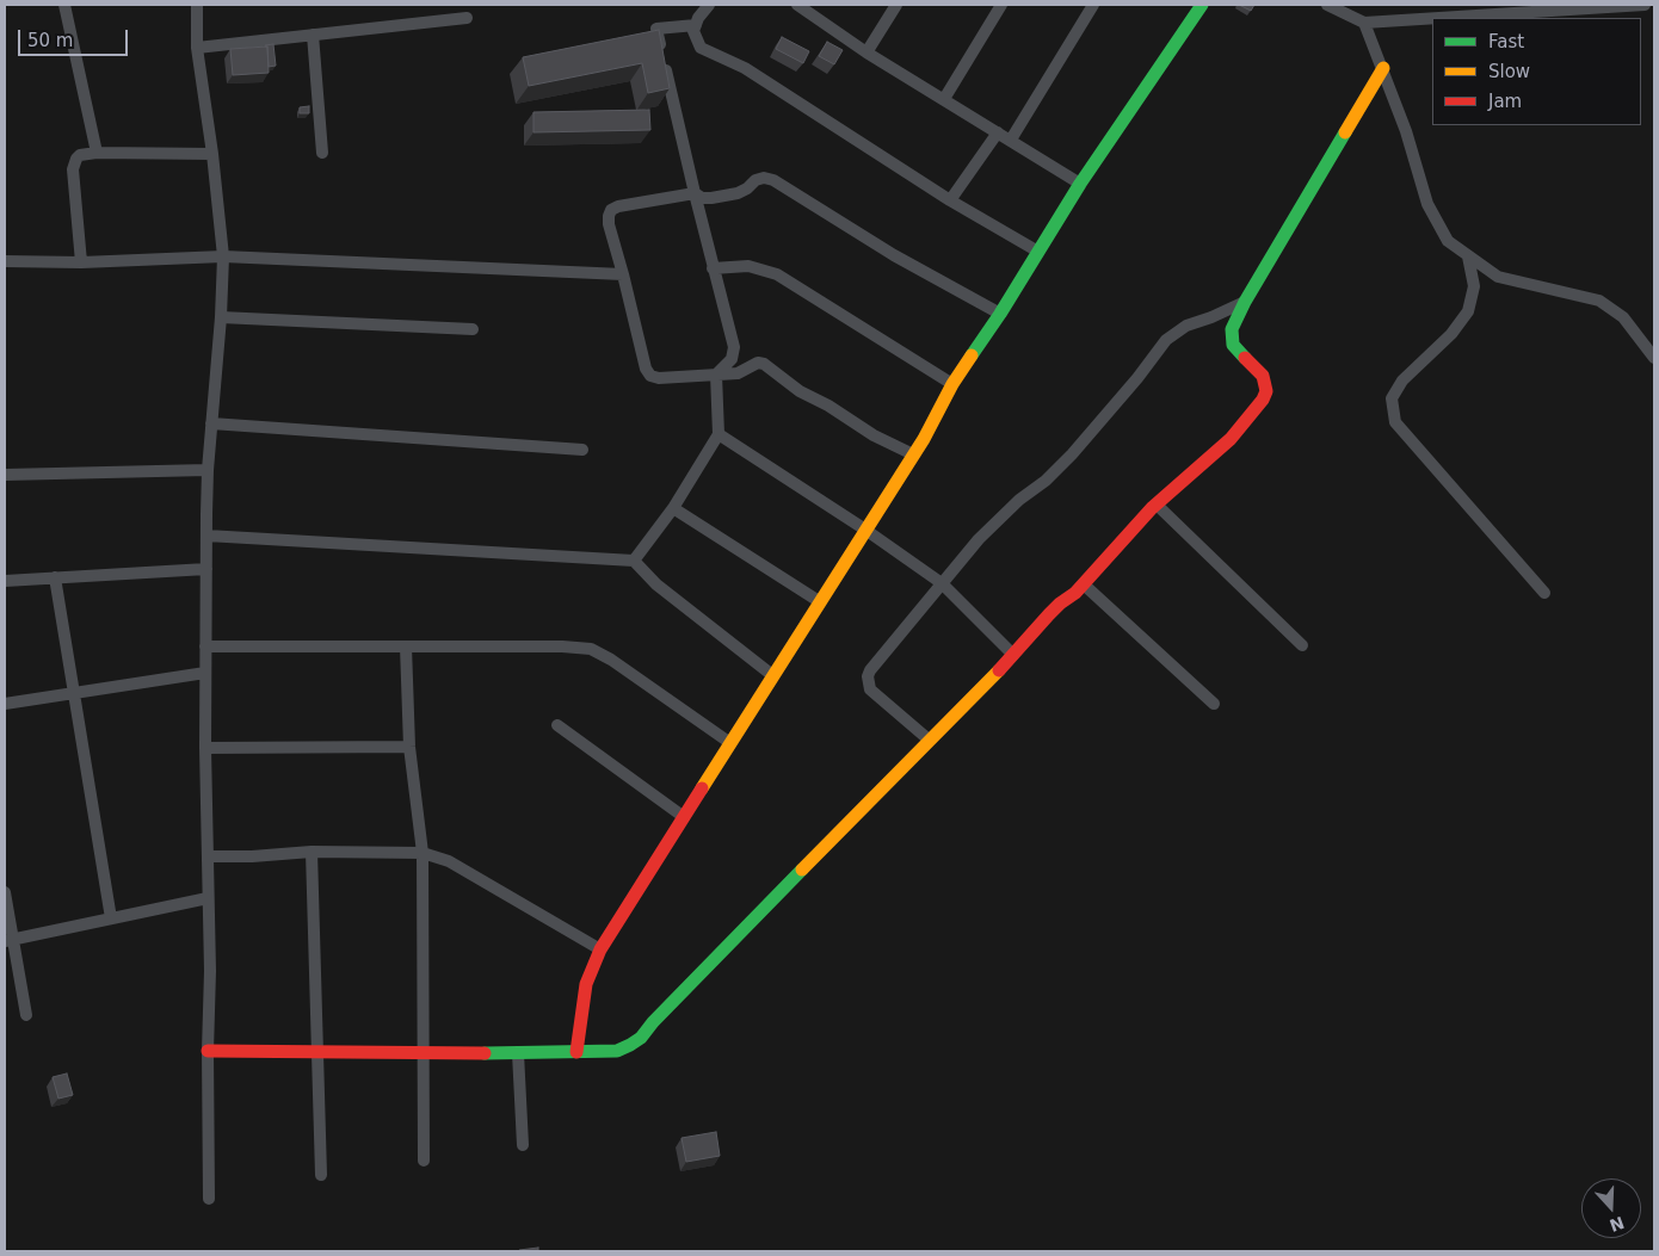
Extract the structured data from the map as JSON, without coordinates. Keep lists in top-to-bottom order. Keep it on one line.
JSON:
{"legend":["Fast","Slow","Jam"],"scale_bar":"50 m","north":"bottom"}
